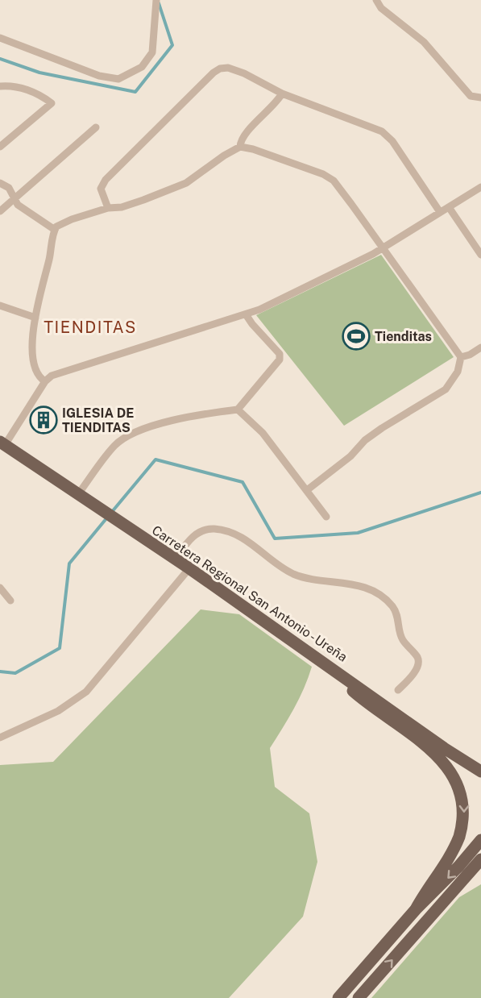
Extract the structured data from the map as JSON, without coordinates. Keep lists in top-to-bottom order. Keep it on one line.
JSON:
{"streets":{"main road":["Carretera Regional San Antonio - Ureña"]},"districts":["TIENDITAS"],"places":{"sports":["Tienditas"],"building":["IGLESIA DE TIENDITAS"]}}
